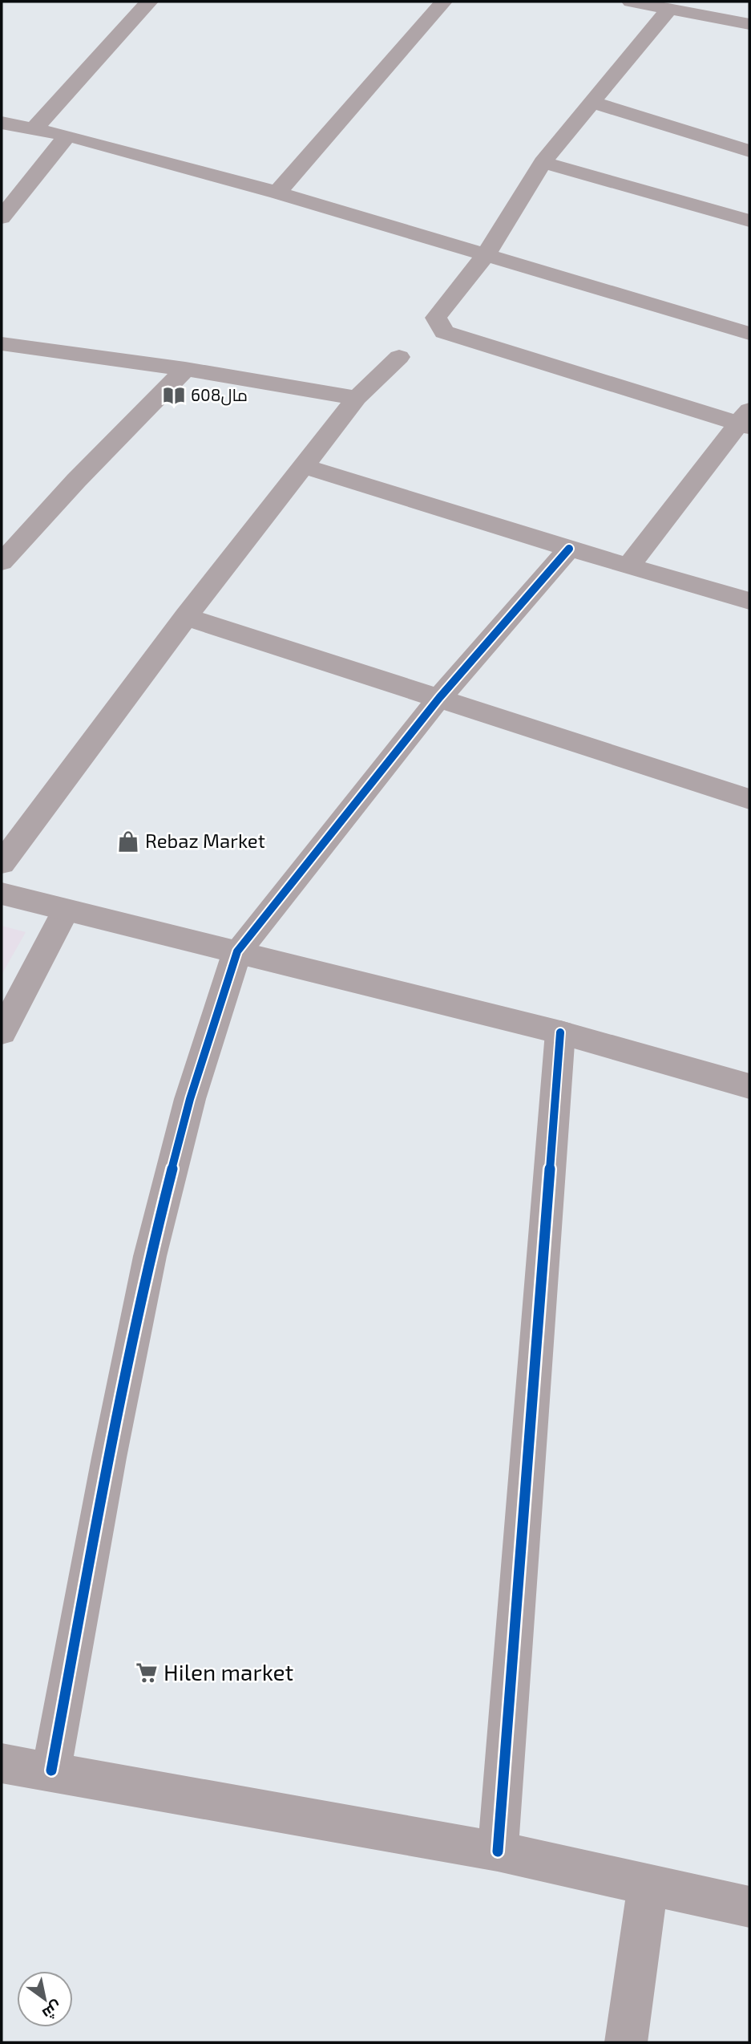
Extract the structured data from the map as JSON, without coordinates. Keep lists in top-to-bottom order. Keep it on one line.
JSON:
{"places":{"library":["مال608"],"shop":["Rebaz Market"],"supermarket":["Hilen market"]},"north":"bottom right"}
